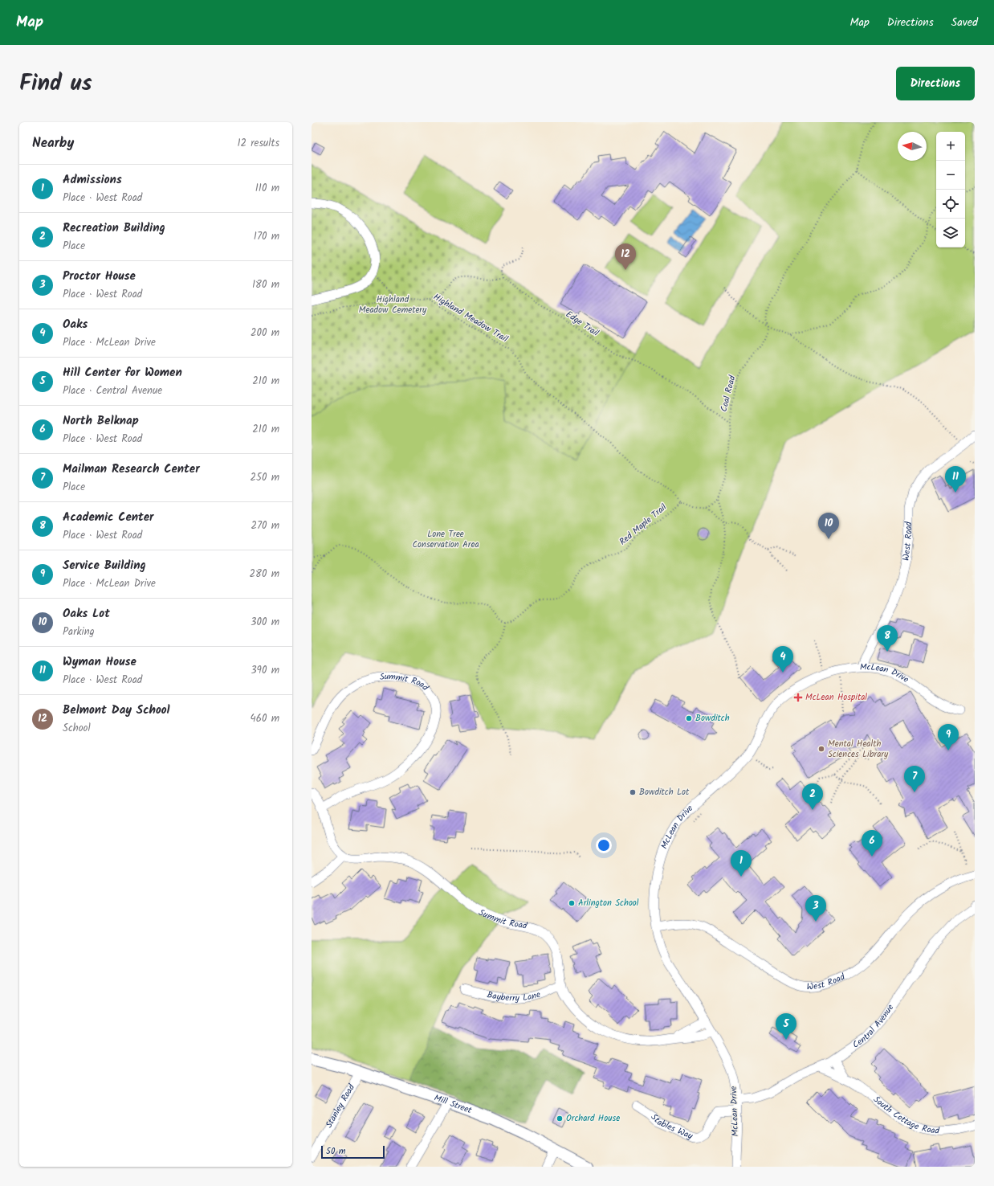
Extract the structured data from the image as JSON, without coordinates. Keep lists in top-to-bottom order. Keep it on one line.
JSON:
{"streets":{"main road":["Mill Street"],"street":["West Road","McLean Drive","Summit Road","Bayberry Lane","Central Avenue","Stanley Road","South Cottage Road","Stables Way"],"path":["Highland Meadow Trail","Edge Trail","Coal Road","Red Maple Trail"]},"crossings":[["Highland Meadow Trail","Red Maple Trail"],["Edge Trail","Coal Road"],["West Road","McLean Drive"],["McLean Drive","Summit Road"],["McLean Drive","Central Avenue"],["McLean Drive","Stables Way"],["Summit Road","Bayberry Lane"],["Central Avenue","South Cottage Road"],["Mill Street","Stanley Road"]],"parks":["Highland Meadow Cemetery","Lone Tree Conservation Area"],"places":{"health":["McLean Hospital"],"other":["Bowditch","Mental Health Sciences Library","Bowditch Lot","Arlington School","Orchard House"]},"scale_bar":"50 m","north":"left","page":{"header":"Map","nav":["Map","Directions","Saved"],"title":"Find us","buttons":"Directions","heading":["Nearby","12 results"],"map_buttons":["+","−"],"list":[{"mark":"1","name":"Admissions","note":"Place · West Road","value":"110 m"},{"mark":"2","name":"Recreation Building","note":"Place","value":"170 m"},{"mark":"3","name":"Proctor House","note":"Place · West Road","value":"180 m"},{"mark":"4","name":"Oaks","note":"Place · McLean Drive","value":"200 m"},{"mark":"5","name":"Hill Center for Women","note":"Place · Central Avenue","value":"210 m"},{"mark":"6","name":"North Belknap","note":"Place · West Road","value":"210 m"},{"mark":"7","name":"Mailman Research Center","note":"Place","value":"250 m"},{"mark":"8","name":"Academic Center","note":"Place · West Road","value":"270 m"},{"mark":"9","name":"Service Building","note":"Place · McLean Drive","value":"280 m"},{"mark":"10","name":"Oaks Lot","note":"Parking","value":"300 m"},{"mark":"11","name":"Wyman House","note":"Place · West Road","value":"390 m"},{"mark":"12","name":"Belmont Day School","note":"School","value":"460 m"}],"pins":["12","11","10","8","4","9","7","2","6","1","3","5"],"scale":"50 m"}}
